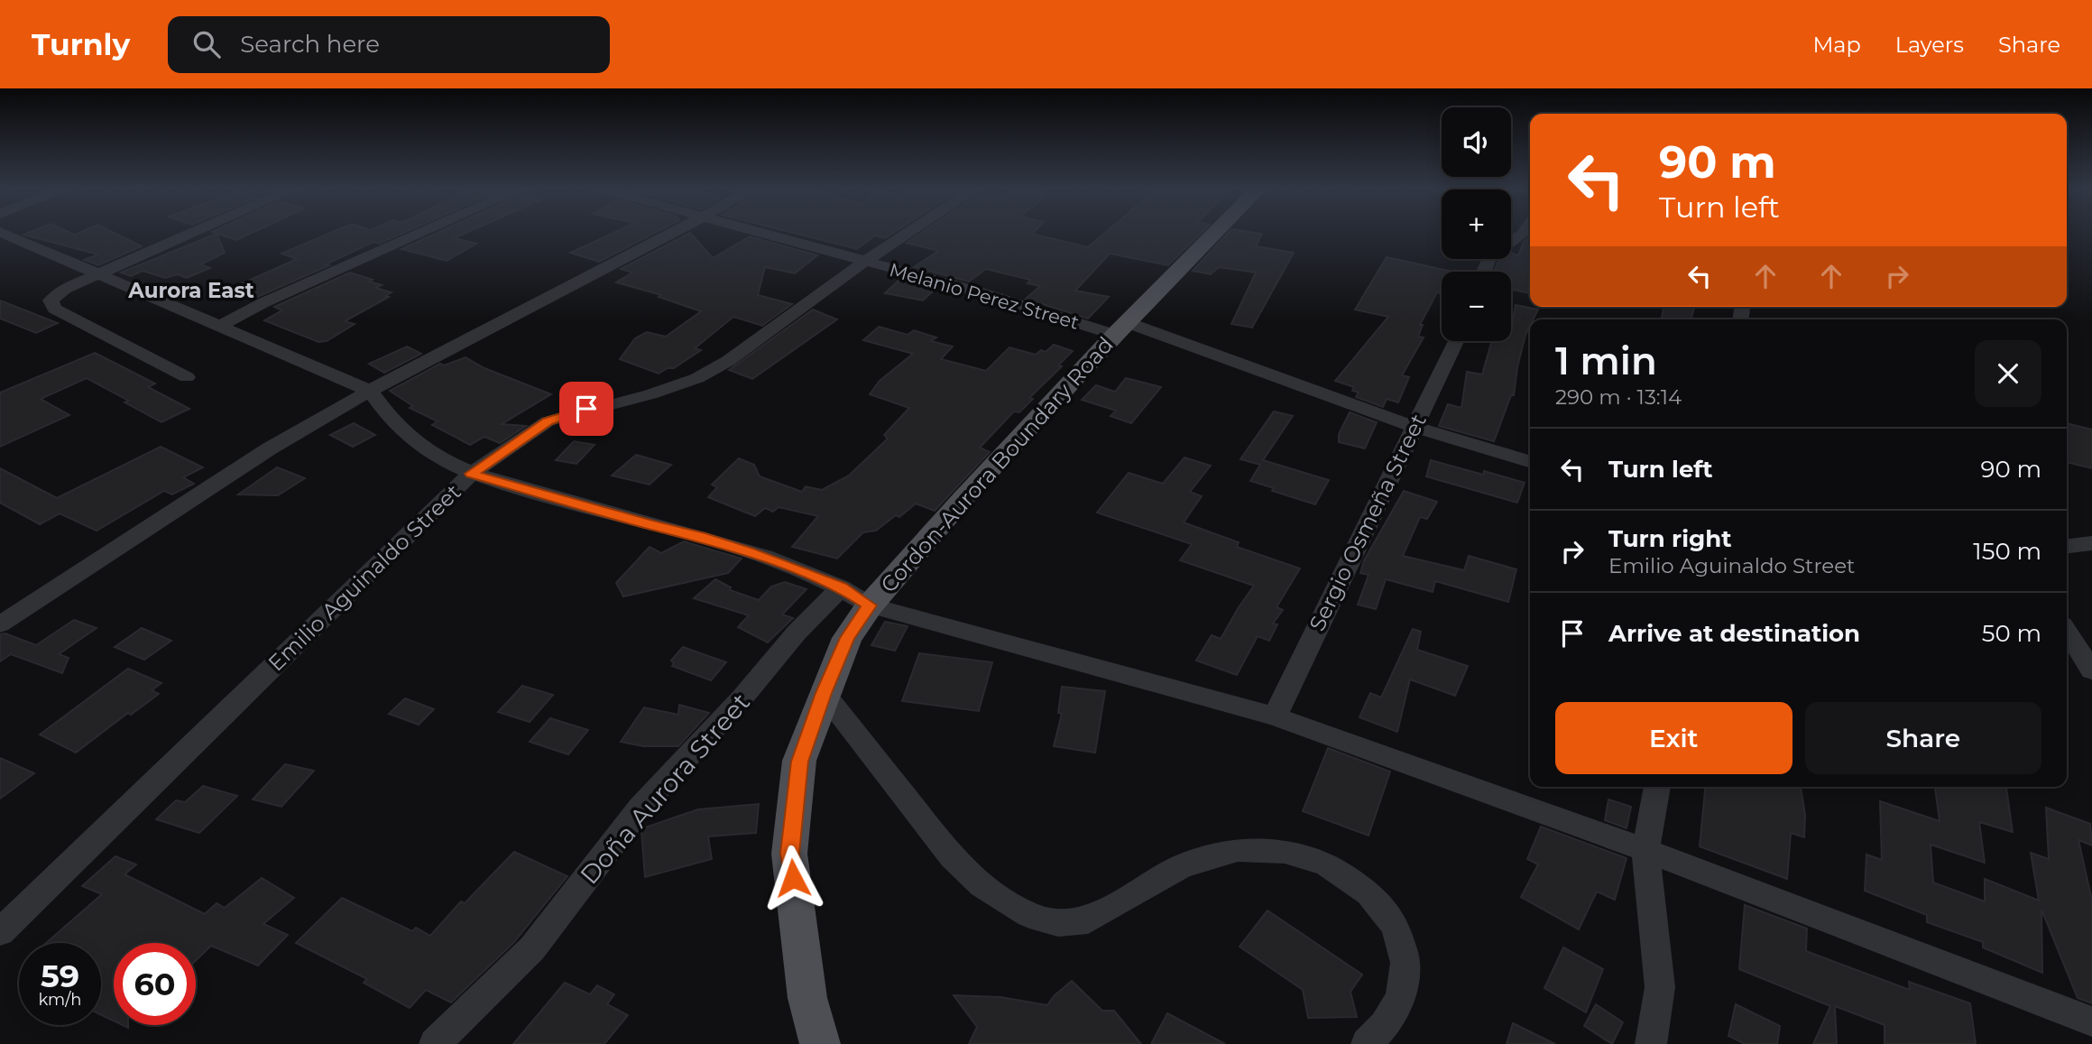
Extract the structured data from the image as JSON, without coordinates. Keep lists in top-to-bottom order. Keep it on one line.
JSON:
{"streets":{"main road":["Cordon-Aurora Boundary Road"],"street":["Melanio Perez Street","Sergio Osmeña Street","Emilio Aguinaldo Street","Doña Aurora Street"]},"crossings":[["Melanio Perez Street","Cordon-Aurora Boundary Road"],["Melanio Perez Street","Sergio Osmeña Street"],["Melanio Perez Street","Emilio Aguinaldo Street"]],"districts":["Aurora East"],"page":{"header":"Turnly","search":"Search here","nav":["Map","Layers","Share"],"map_buttons":["+","−"],"turn":["90 m","Turn left"],"heading":["1 min","290 m · 13:14"],"list":[{"name":"Turn left","value":"90 m"},{"name":"Turn right","note":"Emilio Aguinaldo Street","value":"150 m"},{"name":"Arrive at destination","value":"50 m"}],"buttons":["Exit","Share"],"speed":"59 km/h","limit":"60"}}
